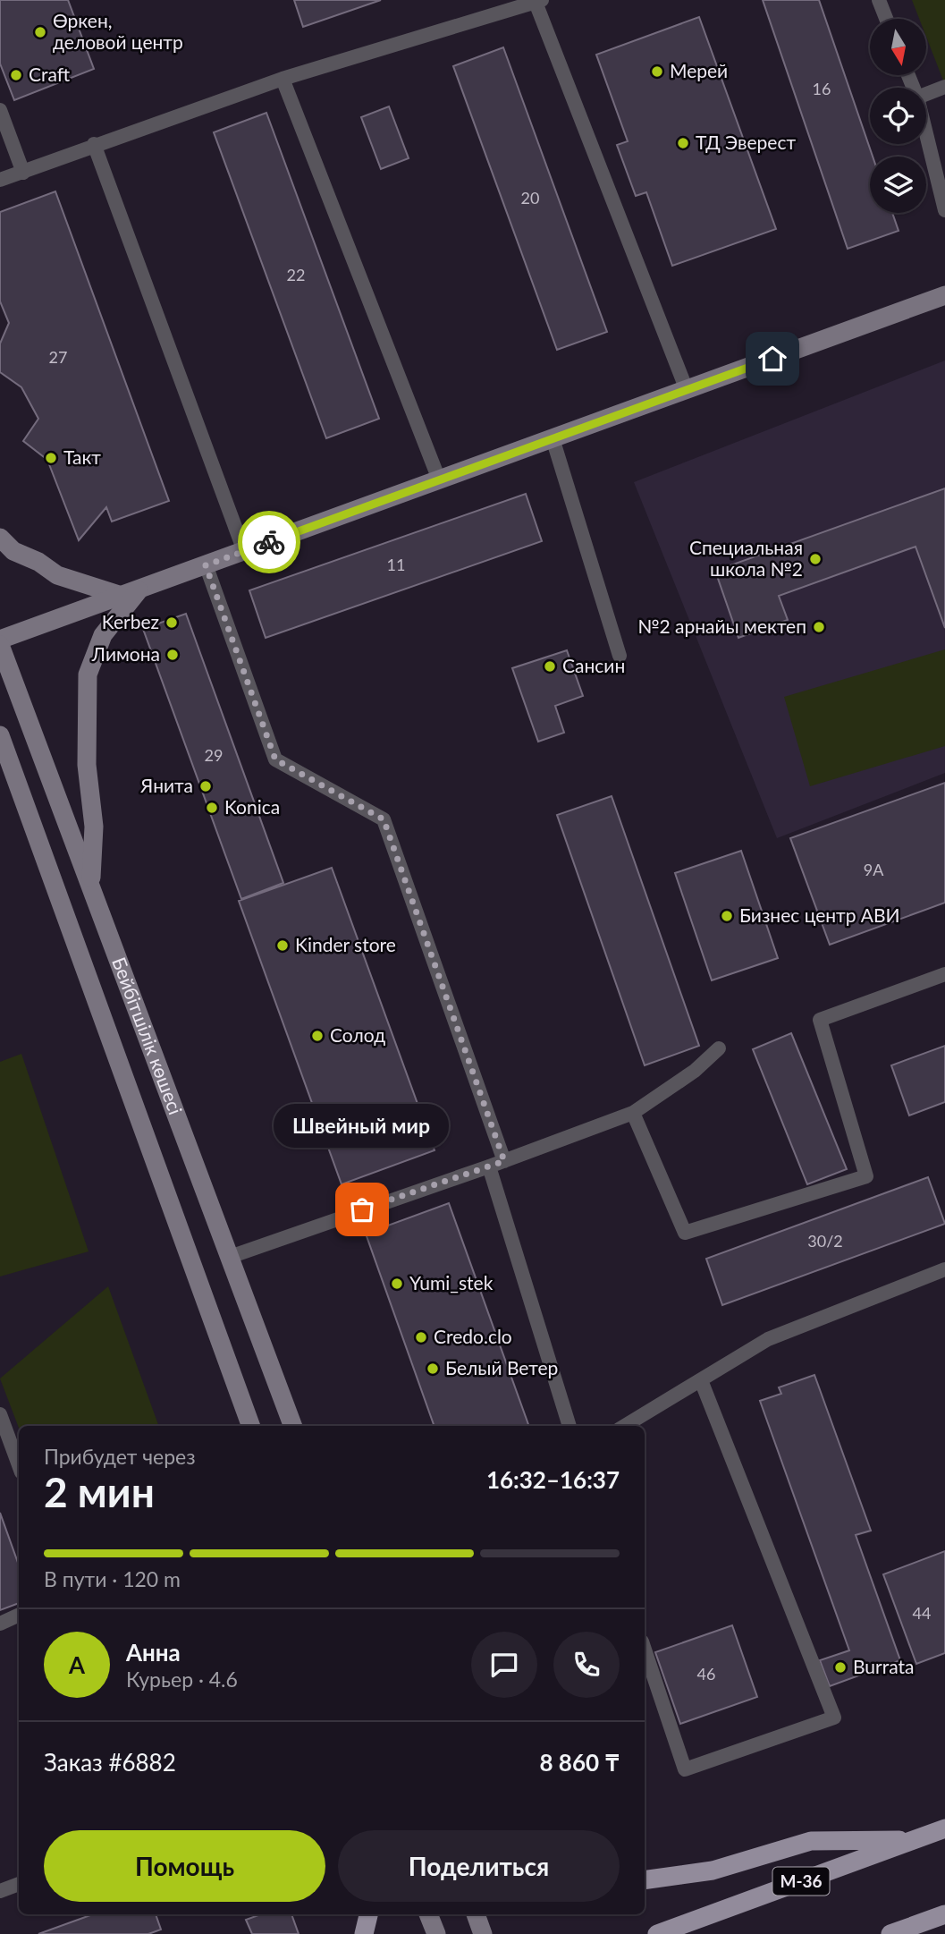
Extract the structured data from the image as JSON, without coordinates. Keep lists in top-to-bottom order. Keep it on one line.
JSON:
{"streets":{"main road":["Бейбітшілік көшесі","M-36"]},"places":["Өркен, деловой центр","Мерей","Craft","ТД Эверест","Такт","Специальная школа №2","Kerbez","№2 арнайы мектеп","Лимона","Сансин","Янита","Konica","Бизнес центр АВИ","Kinder store","Солод","Швейный мир","Yumi_stek","Credo.clo","Белый Ветер","Burrata"],"house_numbers":["16","20","22","27","11","29","9А","30/2","44","46"],"north":"bottom","page":{"bubble":"Швейный мир","heading":["2 мин","Прибудет через","16:32–16:37"],"panel":["Анна","Курьер · 4.6","Заказ #6882","8 860 ₸"],"bar":"В пути · 120 m","round":"А","buttons":["Помощь","Поделиться"]}}
